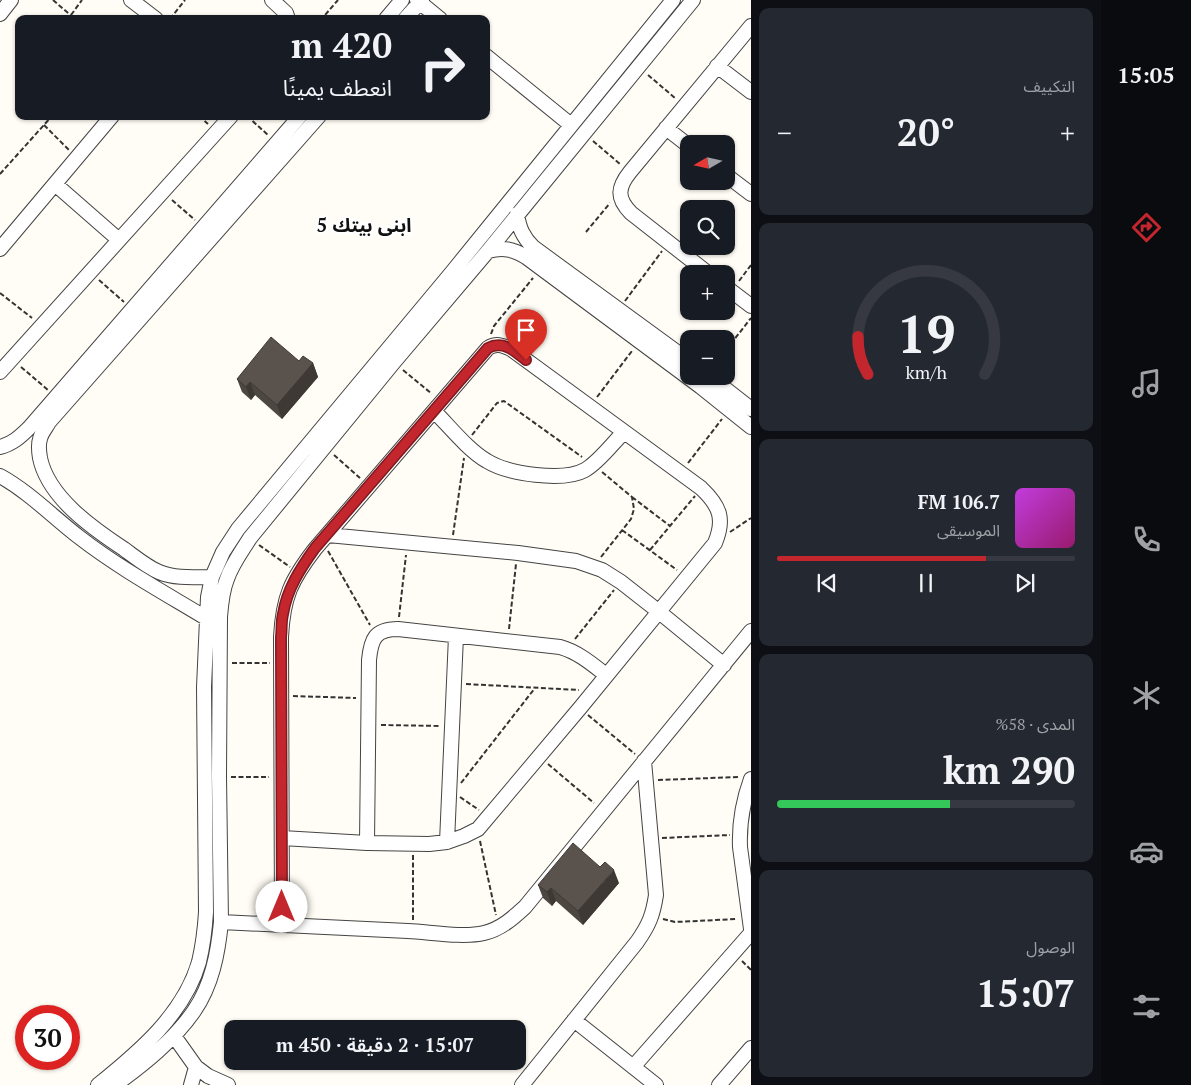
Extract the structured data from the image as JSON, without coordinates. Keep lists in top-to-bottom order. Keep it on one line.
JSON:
{"districts":["ابنى بيتك 5"],"north":"left","page":{"tabs":"15:05","tile":["التكييف",["المدى · 58%","290 km"],["الوصول","15:07"]],"turn":["420 m","انعطف يمينًا"],"heat":["−","20°","+"],"map_buttons":["+","−"],"song":["106.7 FM","الموسيقى"],"limit":"30","trip":"15:07 · 2 دقيقة · 450 m","gauge":["19","km/h"]}}
